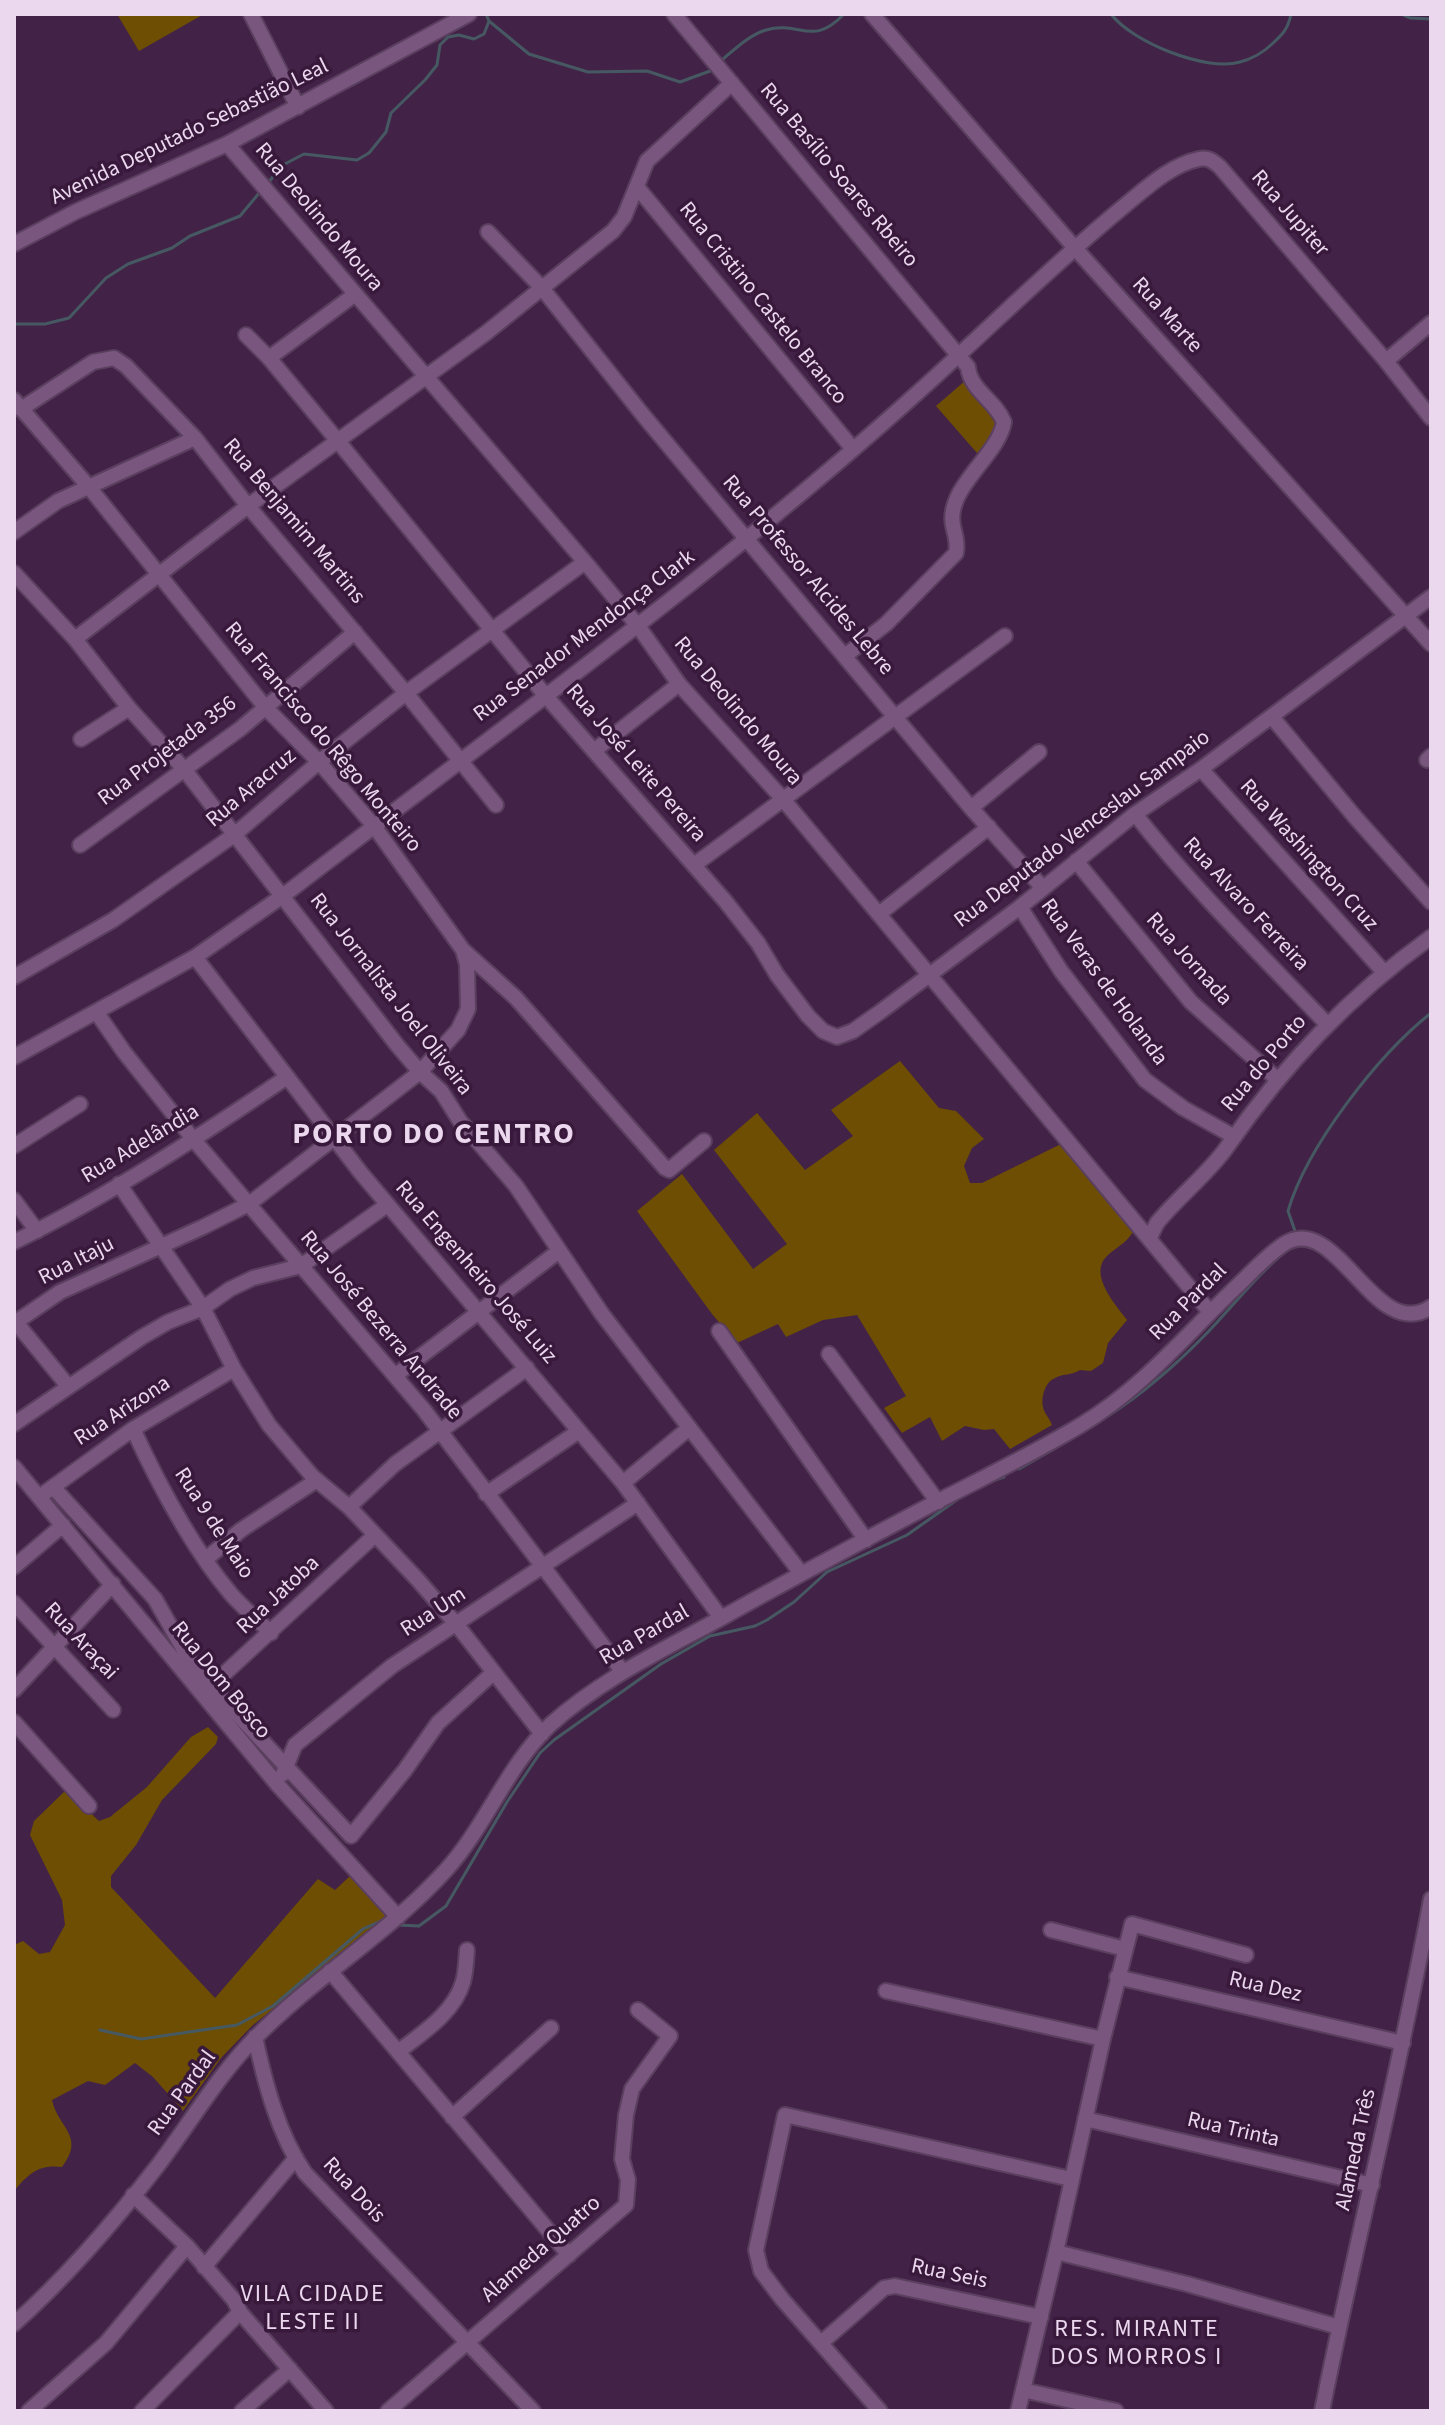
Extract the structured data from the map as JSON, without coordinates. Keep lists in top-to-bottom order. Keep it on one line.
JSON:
{"streets":{"street":["Avenida Deputado Sebastião Leal","Rua Basílio Soares Rbeiro","Rua Jupiter","Rua Deolindo Moura","Rua Cristino Castelo Branco","Rua Marte","Rua Benjamim Martins","Rua Professor Alcides Lebre","Rua Senador Mendonça Clark","Rua Francisco do Rêgo Monteiro","Rua Projetada 356","Rua José Leite Pereira","Rua Aracruz","Rua Deputado Venceslau Sampaio","Rua Washington Cruz","Rua Alvaro Ferreira","Rua Jornada","Rua Veras de Holanda","Rua Jornalista Joel Oliveira","Rua do Porto","Rua Adelândia","Rua Itaju","Rua Engenheiro José Luiz","Rua Pardal","Rua José Bezerra Andrade","Rua Arizona","Rua 9 de Maio","Rua Jatoba","Rua Um","Rua Araçai","Rua Dom Bosco","Rua Dez","Rua Trinta","Alameda Três","Rua Dois","Alameda Quatro","Rua Seis"]},"crossings":[["Avenida Deputado Sebastião Leal","Rua Deolindo Moura"],["Rua Basílio Soares Rbeiro","Rua Professor Alcides Lebre"],["Rua Basílio Soares Rbeiro","Rua Senador Mendonça Clark"],["Rua Jupiter","Rua Senador Mendonça Clark"],["Rua Deolindo Moura","Rua Senador Mendonça Clark"],["Rua Deolindo Moura","Rua Aracruz"],["Rua Deolindo Moura","Rua Deputado Venceslau Sampaio"],["Rua Deolindo Moura","Rua do Porto"],["Rua Deolindo Moura","Rua Pardal"],["Rua Cristino Castelo Branco","Rua Senador Mendonça Clark"],["Rua Marte","Rua Senador Mendonça Clark"],["Rua Marte","Rua Deputado Venceslau Sampaio"],["Rua Benjamim Martins","Rua Senador Mendonça Clark"],["Rua Benjamim Martins","Rua Francisco do Rêgo Monteiro"],["Rua Benjamim Martins","Rua Projetada 356"],["Rua Benjamim Martins","Rua Aracruz"],["Rua Professor Alcides Lebre","Rua Senador Mendonça Clark"],["Rua Professor Alcides Lebre","Rua Deputado Venceslau Sampaio"],["Rua Senador Mendonça Clark","Rua Francisco do Rêgo Monteiro"],["Rua Senador Mendonça Clark","Rua José Leite Pereira"],["Rua Senador Mendonça Clark","Rua Jornalista Joel Oliveira"],["Rua Senador Mendonça Clark","Rua Engenheiro José Luiz"],["Rua Senador Mendonça Clark","Rua José Bezerra Andrade"],["Rua Francisco do Rêgo Monteiro","Rua Projetada 356"],["Rua Francisco do Rêgo Monteiro","Rua Aracruz"],["Rua Francisco do Rêgo Monteiro","Rua Itaju"],["Rua Projetada 356","Rua Jornalista Joel Oliveira"],["Rua José Leite Pereira","Rua Aracruz"],["Rua José Leite Pereira","Rua Deputado Venceslau Sampaio"],["Rua Aracruz","Rua Jornalista Joel Oliveira"],["Rua Deputado Venceslau Sampaio","Rua Washington Cruz"],["Rua Deputado Venceslau Sampaio","Rua Alvaro Ferreira"],["Rua Deputado Venceslau Sampaio","Rua Jornada"],["Rua Deputado Venceslau Sampaio","Rua Veras de Holanda"],["Rua Washington Cruz","Rua do Porto"],["Rua Alvaro Ferreira","Rua do Porto"],["Rua Jornada","Rua do Porto"],["Rua Veras de Holanda","Rua do Porto"],["Rua Jornalista Joel Oliveira","Rua Itaju"],["Rua Jornalista Joel Oliveira","Rua Pardal"],["Rua Adelândia","Rua Engenheiro José Luiz"],["Rua Adelândia","Rua José Bezerra Andrade"],["Rua Itaju","Rua Engenheiro José Luiz"],["Rua Itaju","Rua José Bezerra Andrade"],["Rua Engenheiro José Luiz","Rua Pardal"],["Rua Engenheiro José Luiz","Rua Um"],["Rua Pardal","Rua José Bezerra Andrade"],["Rua Pardal","Rua Dom Bosco"],["Rua Pardal","Rua Dois"],["Rua José Bezerra Andrade","Rua Um"],["Rua Arizona","Rua 9 de Maio"],["Rua Arizona","Rua Dom Bosco"],["Rua 9 de Maio","Rua Jatoba"],["Rua Um","Rua Dom Bosco"],["Rua Dez","Alameda Três"],["Rua Trinta","Alameda Três"],["Rua Dois","Alameda Quatro"]],"districts":["PORTO DO CENTRO","VILA CIDADE LESTE II","RES. MIRANTE DOS MORROS I"]}
